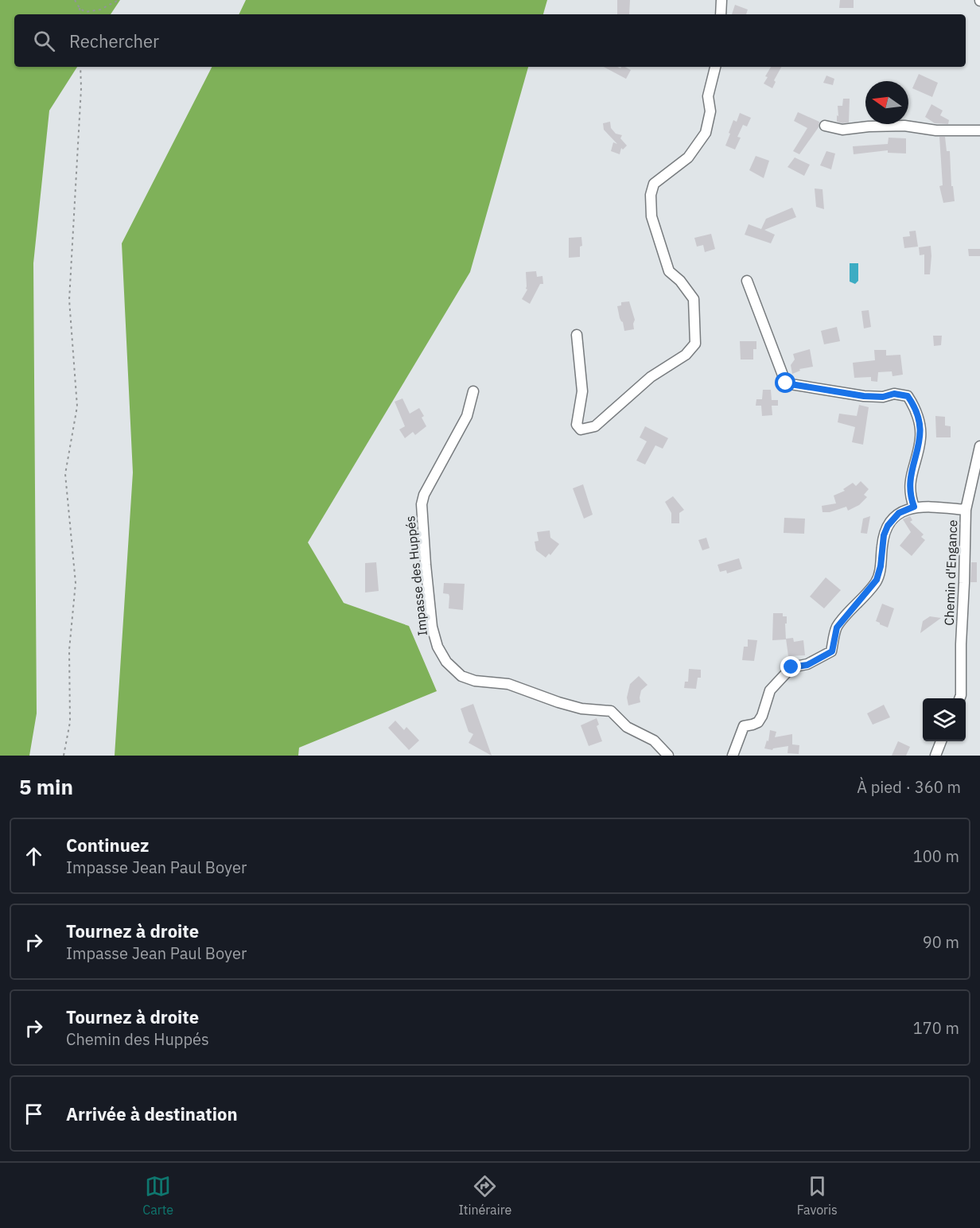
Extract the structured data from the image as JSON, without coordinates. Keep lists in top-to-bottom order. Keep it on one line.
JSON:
{"streets":{"street":["Chemin d'Engance","Impasse des Huppés"]},"north":"left","page":{"search":"Rechercher","heading":["5 min","À pied · 360 m"],"list":[["Continuez","Impasse Jean Paul Boyer","100 m"],["Tournez à droite","Impasse Jean Paul Boyer","90 m"],["Tournez à droite","Chemin des Huppés","170 m"],"Arrivée à destination"],"nav":["Carte","Itinéraire","Favoris"]}}
